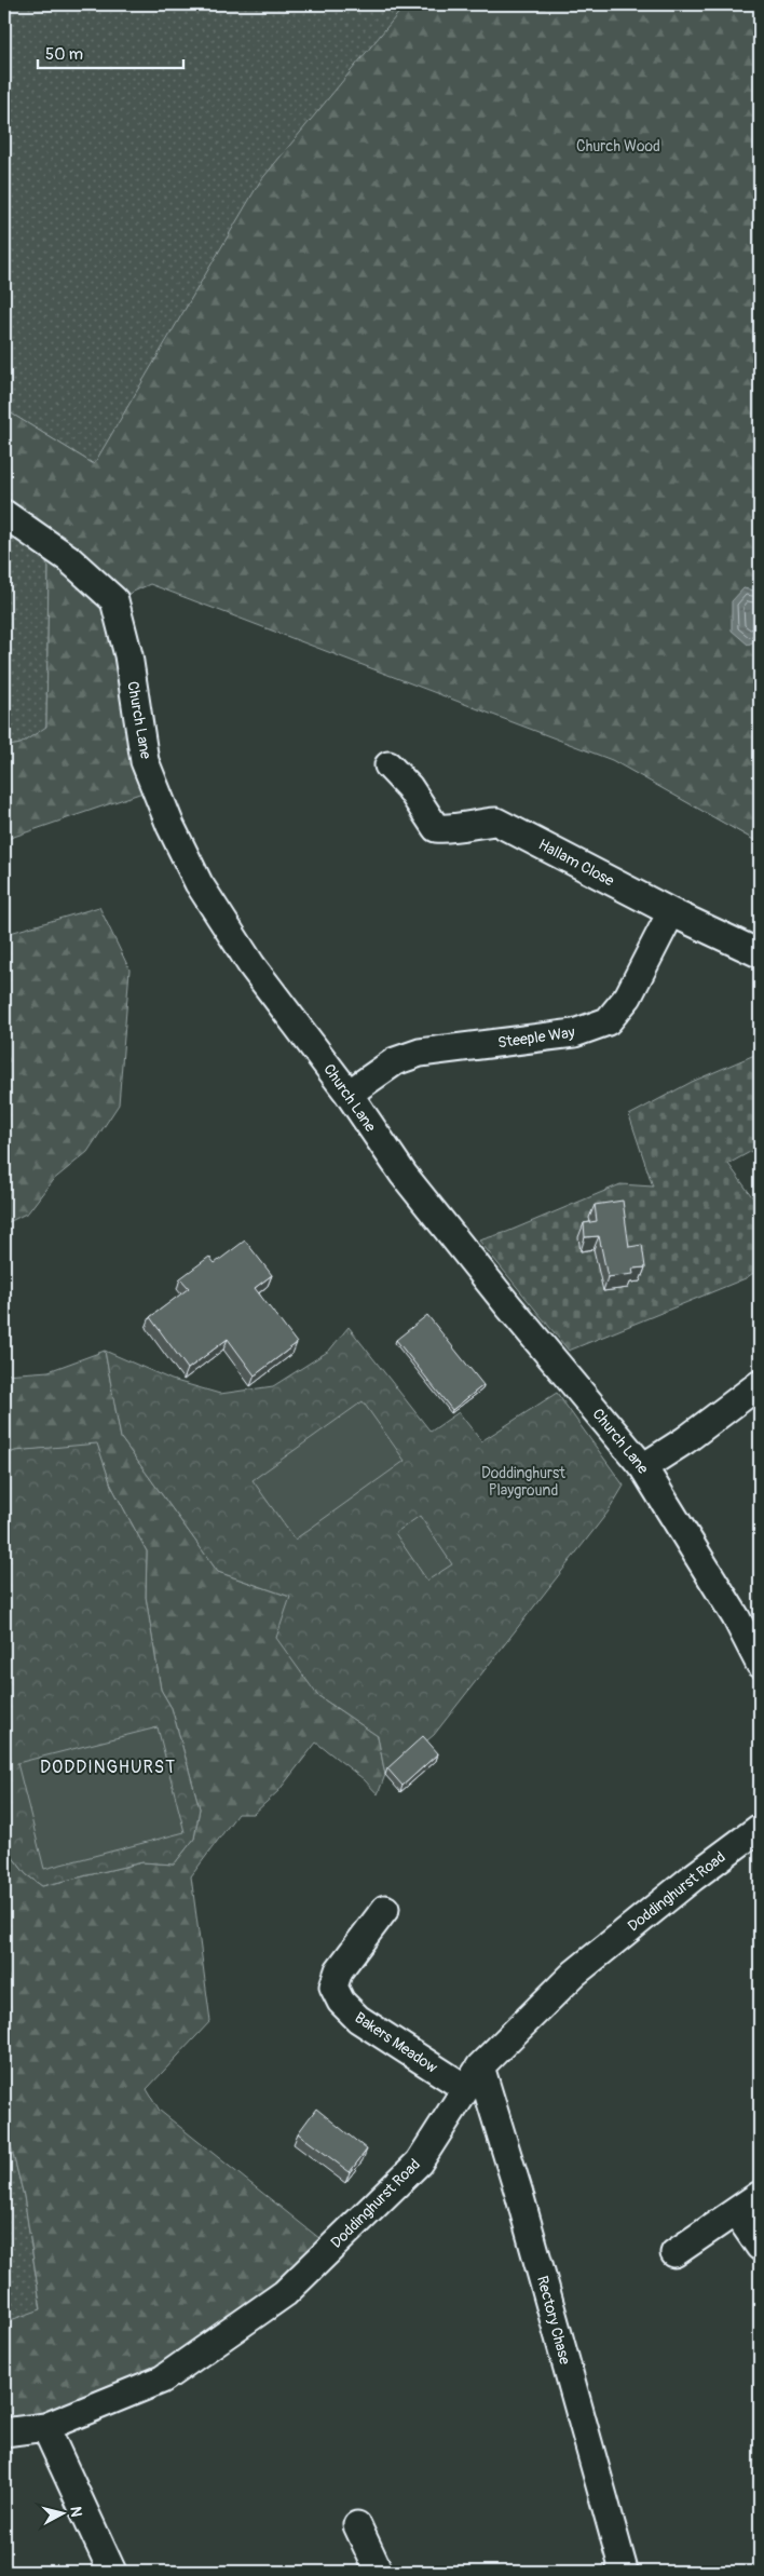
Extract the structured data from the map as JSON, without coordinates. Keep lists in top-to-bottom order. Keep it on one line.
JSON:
{"streets":{"street":["Church Lane","Hallam Close","Steeple Way","Doddinghurst Road","Bakers Meadow","Rectory Chase"]},"crossings":[["Church Lane","Steeple Way"],["Hallam Close","Steeple Way"],["Doddinghurst Road","Bakers Meadow"],["Doddinghurst Road","Rectory Chase"]],"districts":["DODDINGHURST"],"parks":["Church Wood","Doddinghurst Playground"],"scale_bar":"50 m","north":"right"}
